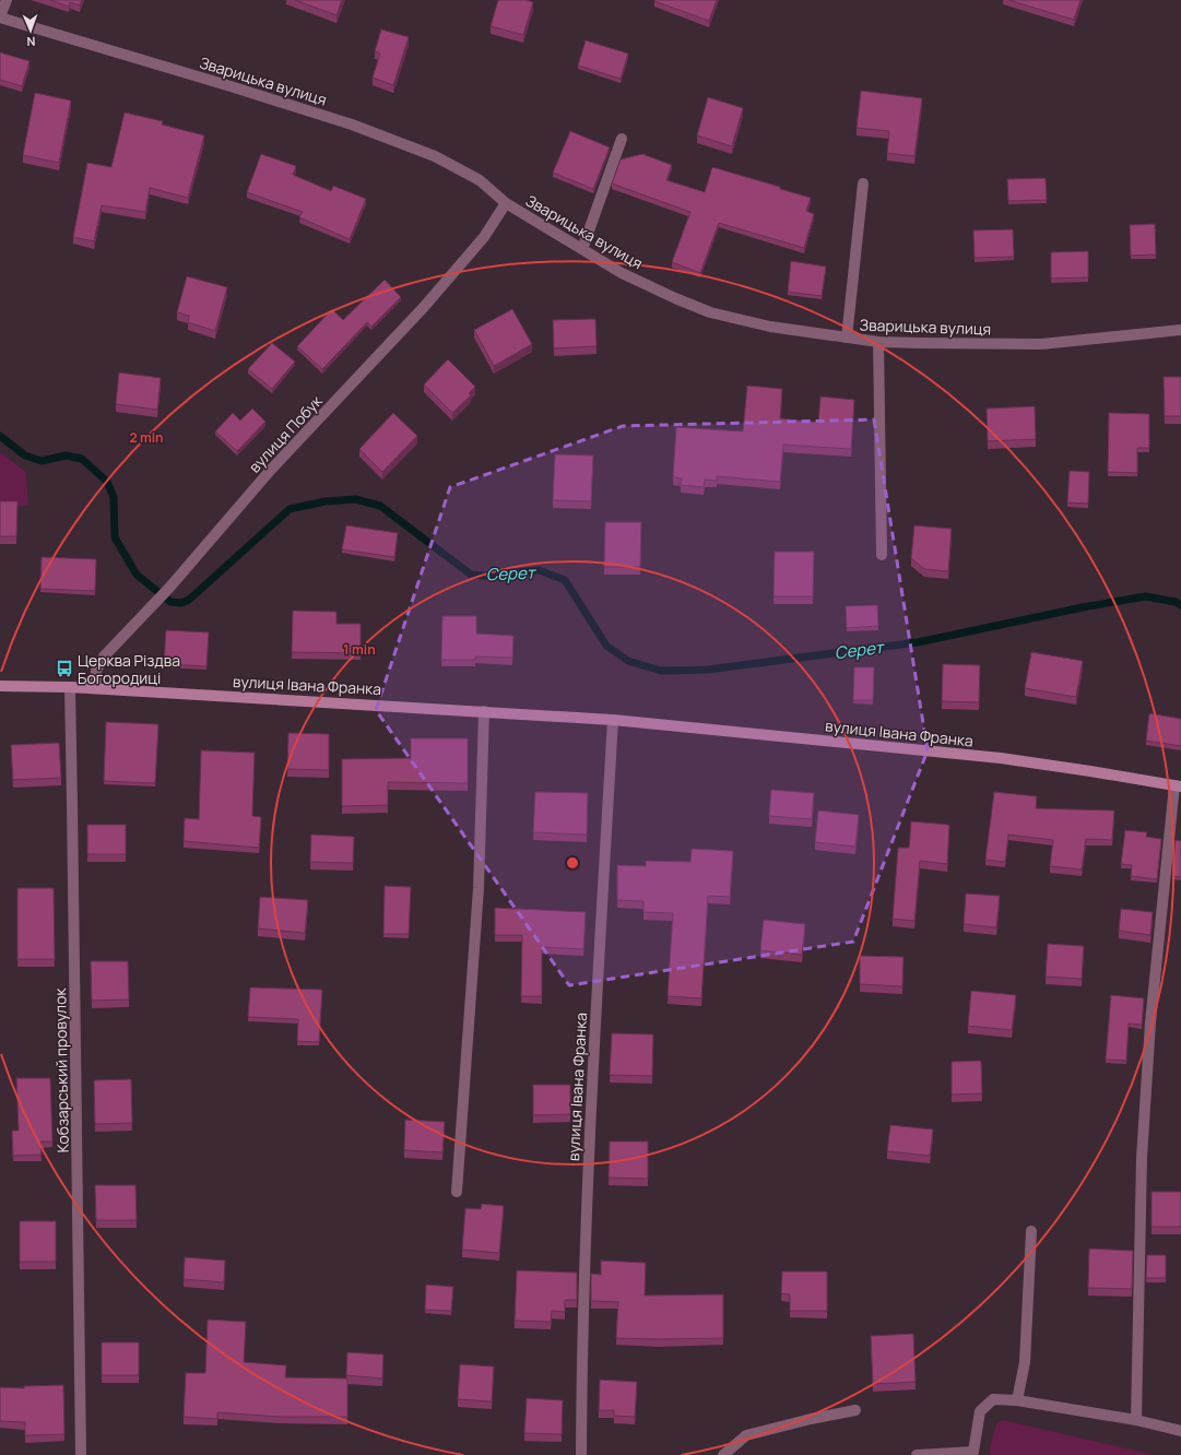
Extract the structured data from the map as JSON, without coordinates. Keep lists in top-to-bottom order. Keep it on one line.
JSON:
{"streets":{"main road":["вулиця Івана Франка"],"street":["Зварицька вулиця","вулиця Побук","Кобзарський провулок"]},"crossings":[["Зварицька вулиця","вулиця Побук"],["вулиця Побук","вулиця Івана Франка"],["вулиця Івана Франка","Кобзарський провулок"]],"water":["Серет"],"places":{"bus stop":["Церква Різдва Богородиці"]},"north":"bottom","rings":["2 min","1 min"]}
